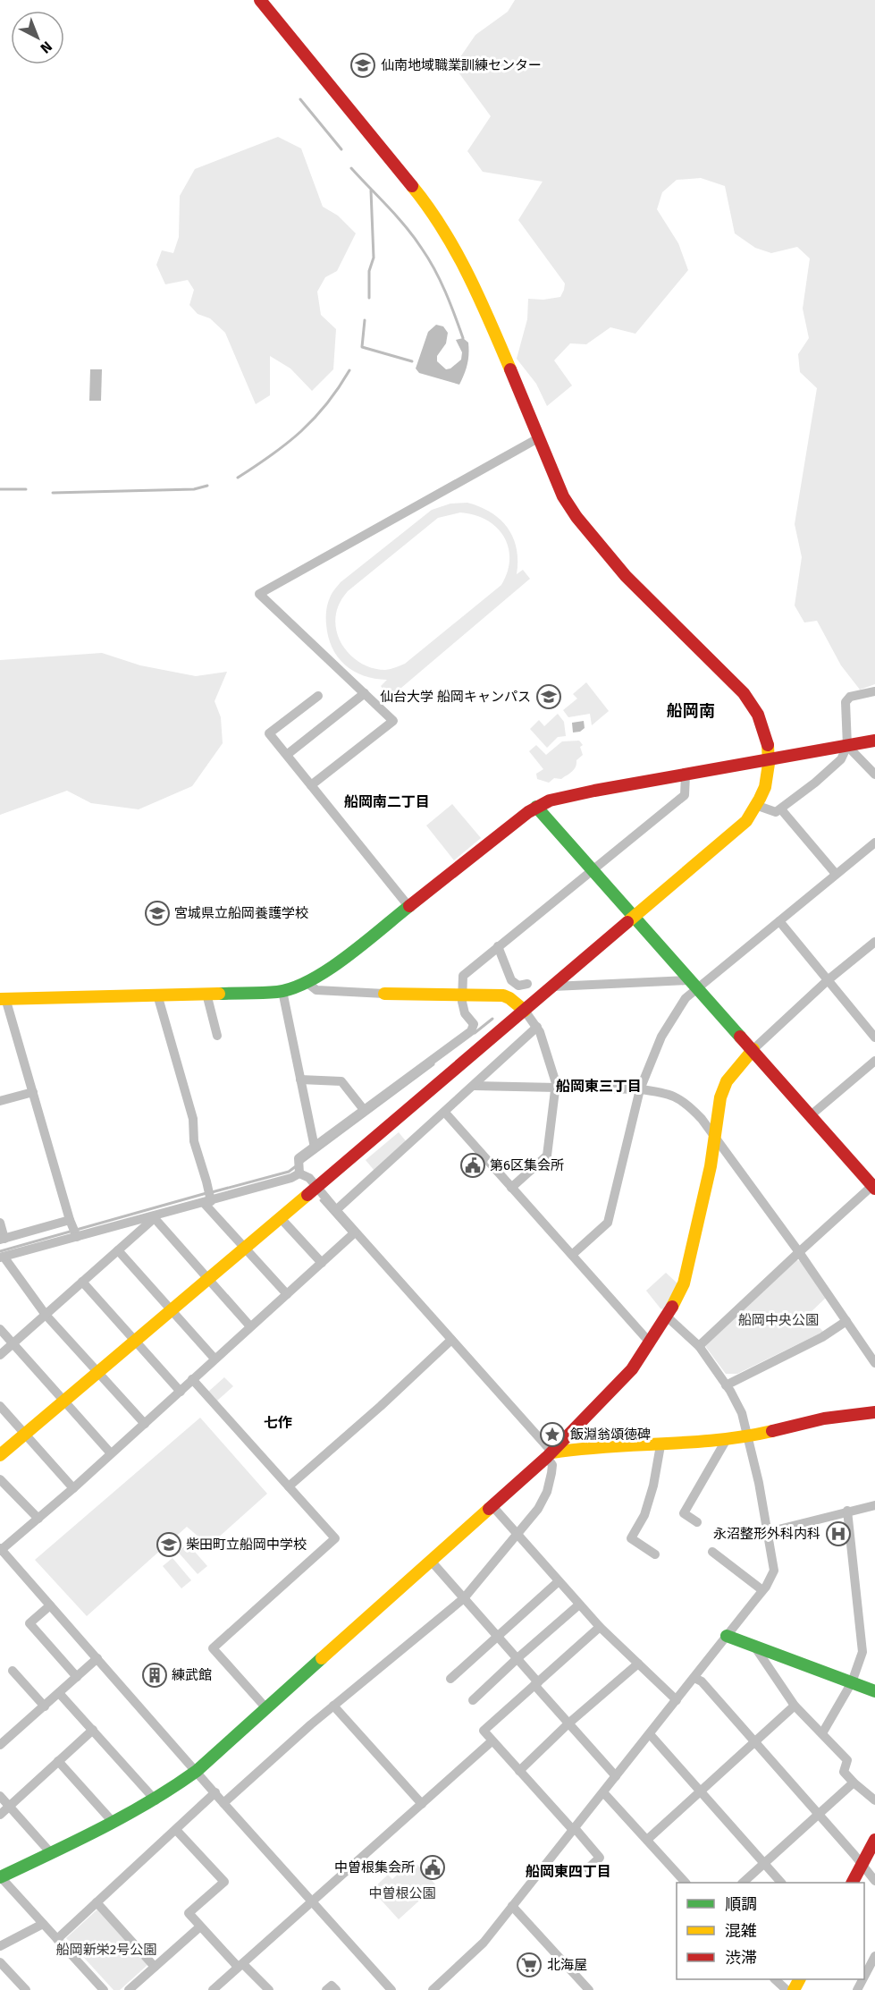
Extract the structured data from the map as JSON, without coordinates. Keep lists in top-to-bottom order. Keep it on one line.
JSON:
{"districts":["船岡南","船岡南二丁目","船岡東三丁目","七作","船岡東四丁目"],"parks":["船岡中央公園","中曽根公園","船岡新栄2号公園"],"places":{"school or university":["仙南地域職業訓練センター","仙台大学 船岡キャンパス","宮城県立船岡養護学校","柴田町立船岡中学校"],"public building":["第6区集会所","中曽根集会所"],"place":["飯淵翁頌徳碑"],"hospital":["永沼整形外科内科"],"building":["練武館"],"supermarket":["北海屋"]},"legend":["順調","混雑","渋滞"],"north":"bottom right"}
